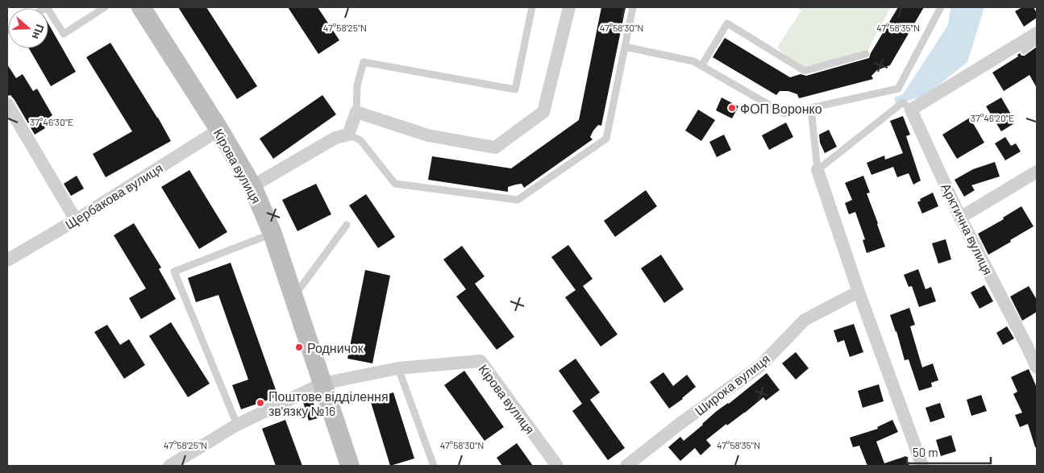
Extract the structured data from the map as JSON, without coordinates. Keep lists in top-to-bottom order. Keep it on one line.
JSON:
{"streets":{"street":["Кірова вулиця","Щербакова вулиця","Арктична вулиця","Широка вулиця"]},"crossings":[["Кірова вулиця","Щербакова вулиця"]],"places":["ФОП Воронко","Родничок","Поштове відділення зв'язку №16"],"scale_bar":"50 m","north":"right","coordinates":["47°58'25\"N","47°58'30\"N","47°58'35\"N","37°46'20\"E","37°46'30\"E"]}
